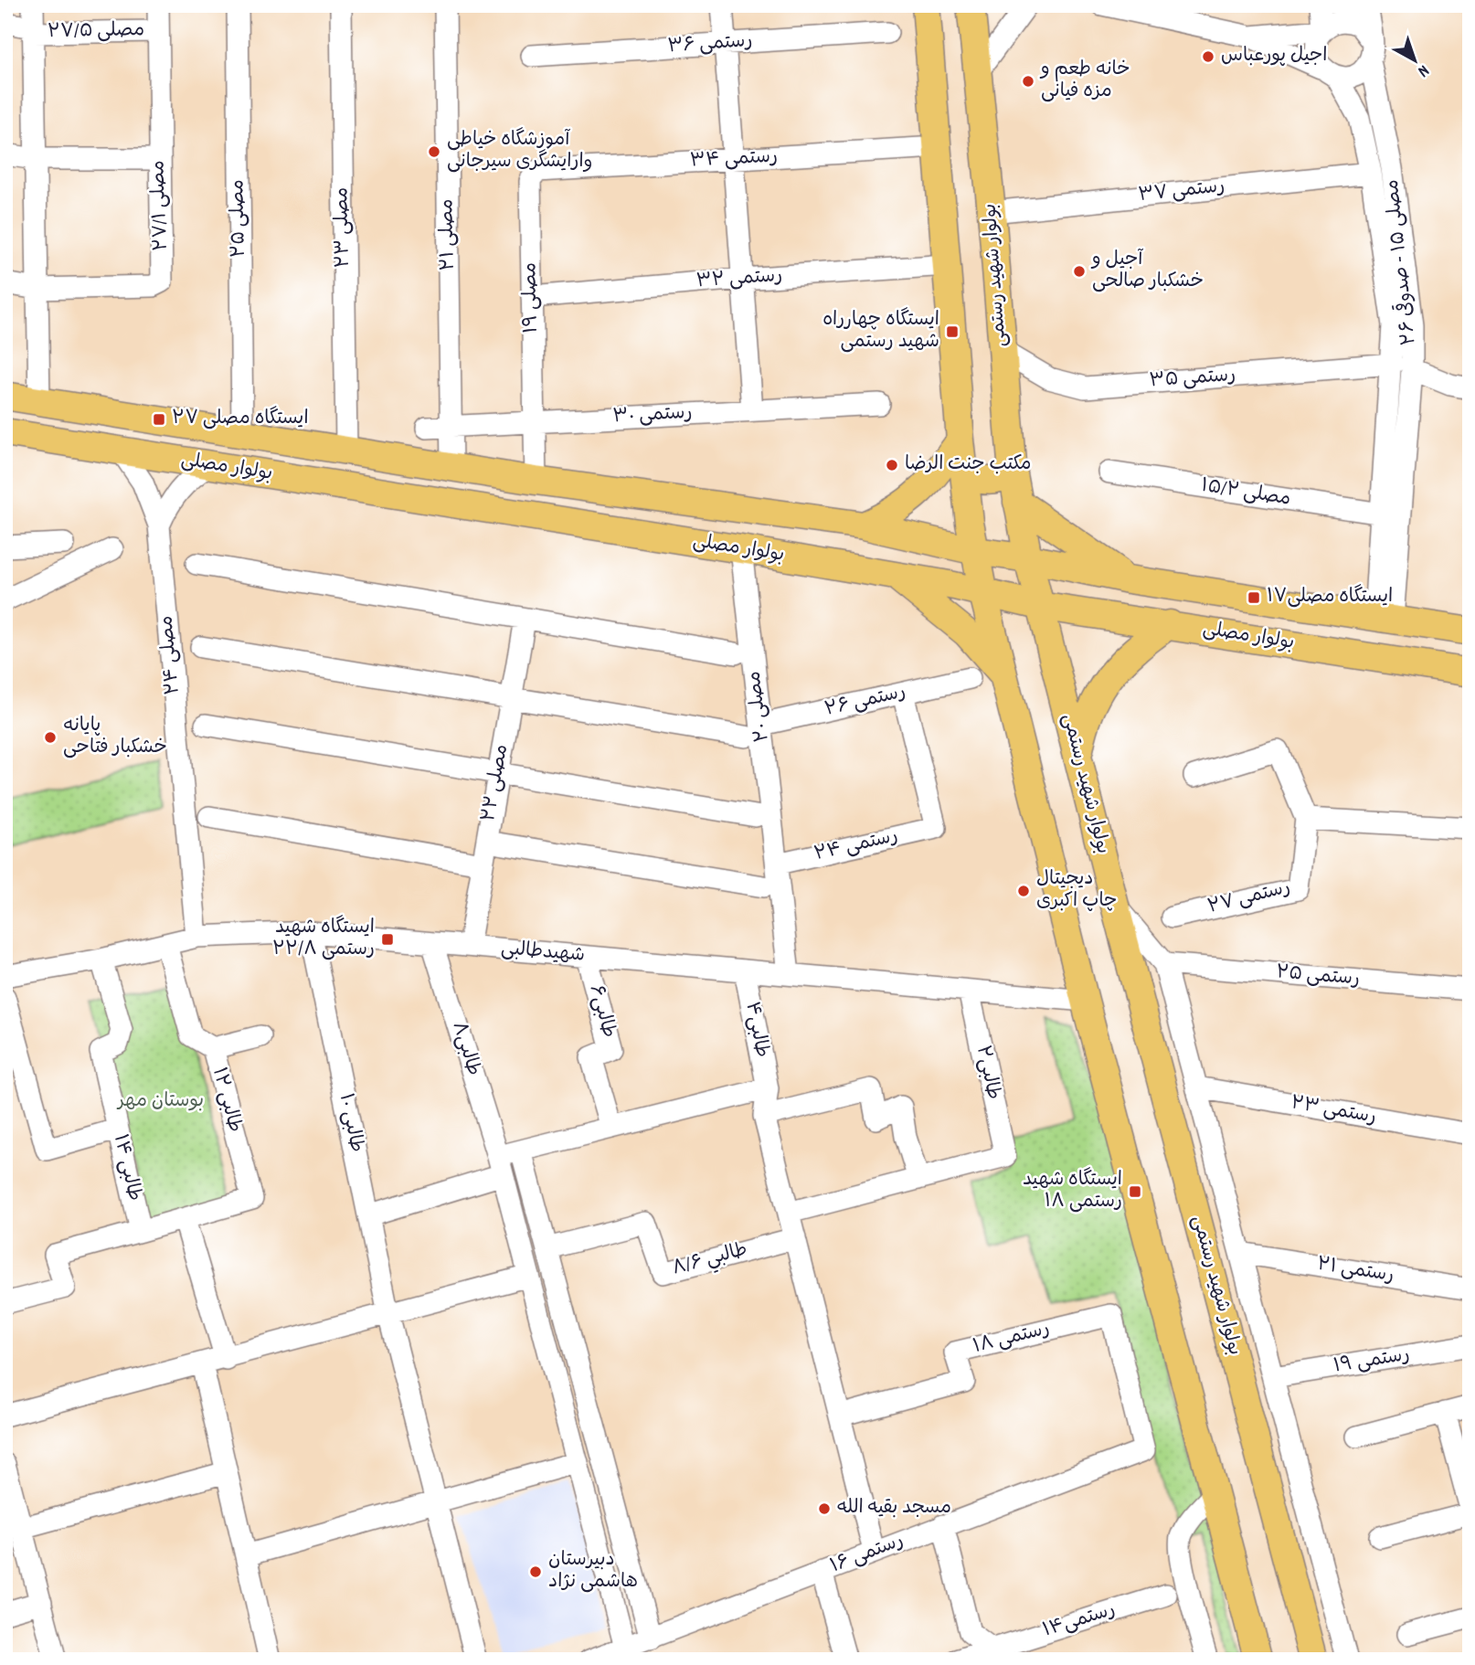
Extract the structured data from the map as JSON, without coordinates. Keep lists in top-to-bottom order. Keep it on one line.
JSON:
{"streets":{"main road":["بولوار شهید رستمی","بولوار مصلی"],"street":["مصلی ۲۷/۵","رستمی ۳۶","رستمی ۳۴","رستمی ۳۷","مصلی ۲۷/۱","مصلی ۲۵","مصلی ۲۳","مصلی ۲۱","مصلی ۱۵ - صدوقی ۲۶","رستمی ۳۲","مصلی ۱۹","رستمی ۳۵","رستمی ۳۰","مصلی ۱۵/۲","مصلی ۲۴","رستمی ۲۶","مصلی ۲۰","مصلی ۲۲","رستمی ۲۴","رستمی ۲۷","شهیدطالبی","رستمی ۲۵","طالبی۶","طالبی۴","طالبی۸","طالبی۲","طالبی ۱۲","رستمی ۲۳","طالبی ۱۰","طالبی ۱۴","طالبي ۸/۶","رستمی ۲۱","رستمی ۱۸","رستمی ۱۹","رستمی ۱۶","رستمی۱۴"]},"crossings":[["مصلی ۲۷/۵","مصلی ۲۷/۱"],["رستمی ۳۴","مصلی ۱۹"],["رستمی ۳۷","مصلی ۱۵ - صدوقی ۲۶"],["رستمی ۳۷","بولوار شهید رستمی"],["مصلی ۲۵","بولوار مصلی"],["مصلی ۲۳","بولوار مصلی"],["مصلی ۲۱","رستمی ۳۰"],["مصلی ۲۱","بولوار مصلی"],["مصلی ۱۵ - صدوقی ۲۶","رستمی ۳۵"],["مصلی ۱۵ - صدوقی ۲۶","بولوار مصلی"],["مصلی ۱۵ - صدوقی ۲۶","مصلی ۱۵/۲"],["بولوار شهید رستمی","رستمی ۳۵"],["بولوار شهید رستمی","بولوار مصلی"],["رستمی ۳۲","مصلی ۱۹"],["مصلی ۱۹","رستمی ۳۰"],["مصلی ۱۹","بولوار مصلی"],["بولوار مصلی","مصلی ۲۰"],["مصلی ۲۴","شهیدطالبی"],["رستمی ۲۶","مصلی ۲۰"],["رستمی ۲۶","رستمی ۲۴"],["مصلی ۲۰","رستمی ۲۴"],["مصلی ۲۰","شهیدطالبی"],["مصلی ۲۲","شهیدطالبی"],["شهیدطالبی","طالبی۶"],["شهیدطالبی","طالبی۴"],["شهیدطالبی","طالبی۸"],["شهیدطالبی","طالبی۲"],["شهیدطالبی","طالبی ۱۲"],["شهیدطالبی","طالبی ۱۰"],["شهیدطالبی","طالبی ۱۴"],["طالبی۸","رستمی ۱۶"],["رستمی ۱۸","رستمی ۱۶"]],"parks":["بوستان مهر"],"places":{"other":["اجیل پورعباس","خانه طعم و مزه فیانی","آموزشگاه خیاطی وارایشگری سیرجانی","آجیل و خشکبار صالحی","مكتب جنت الرضا","پایانه خشکبار فتاحی","دیجیتال چاپ اکبری","مسجد بقیه الله","دبیرستان هاشمی نژاد"],"transit":["ایستگاه چهارراه شهید رستمی","ایستگاه مصلی ۲۷","ایستگاه مصلی۱۷","ایستگاه شهید رستمی ۲۲/۸","ایستگاه شهید رستمی ۱۸"]},"north":"bottom right"}
